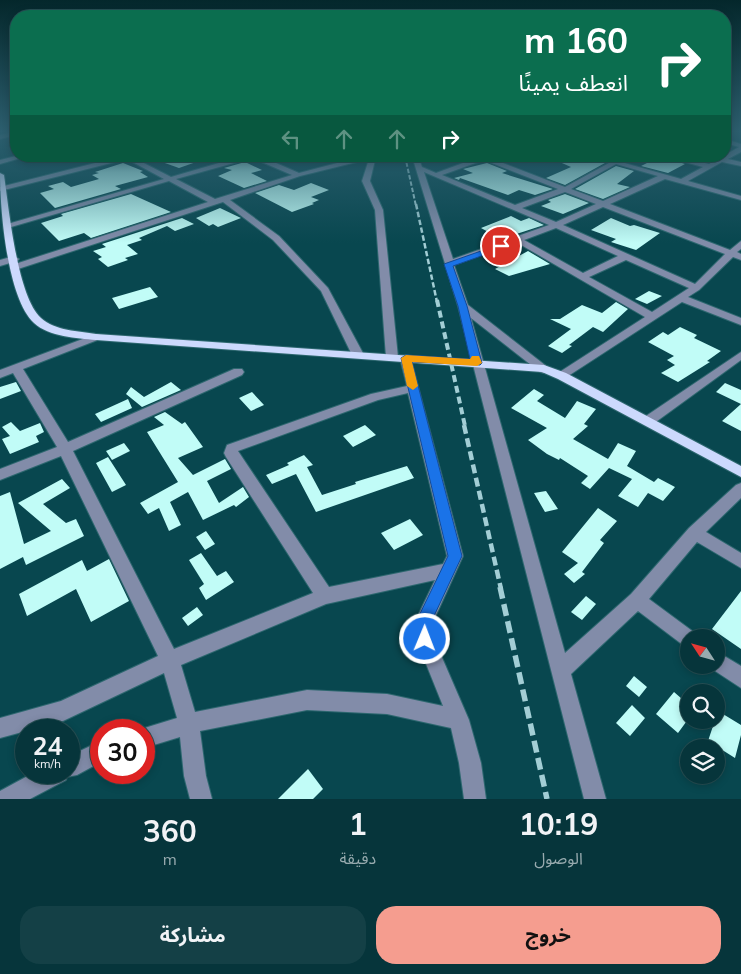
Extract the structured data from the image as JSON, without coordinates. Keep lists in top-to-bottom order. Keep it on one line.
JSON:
{"north":"top left","page":{"turn":["160 m","انعطف يمينًا"],"speed":"24 km/h","limit":"30","eta":["10:19","الوصول","1","دقيقة","360","m"],"buttons":["خروج","مشاركة"]}}
